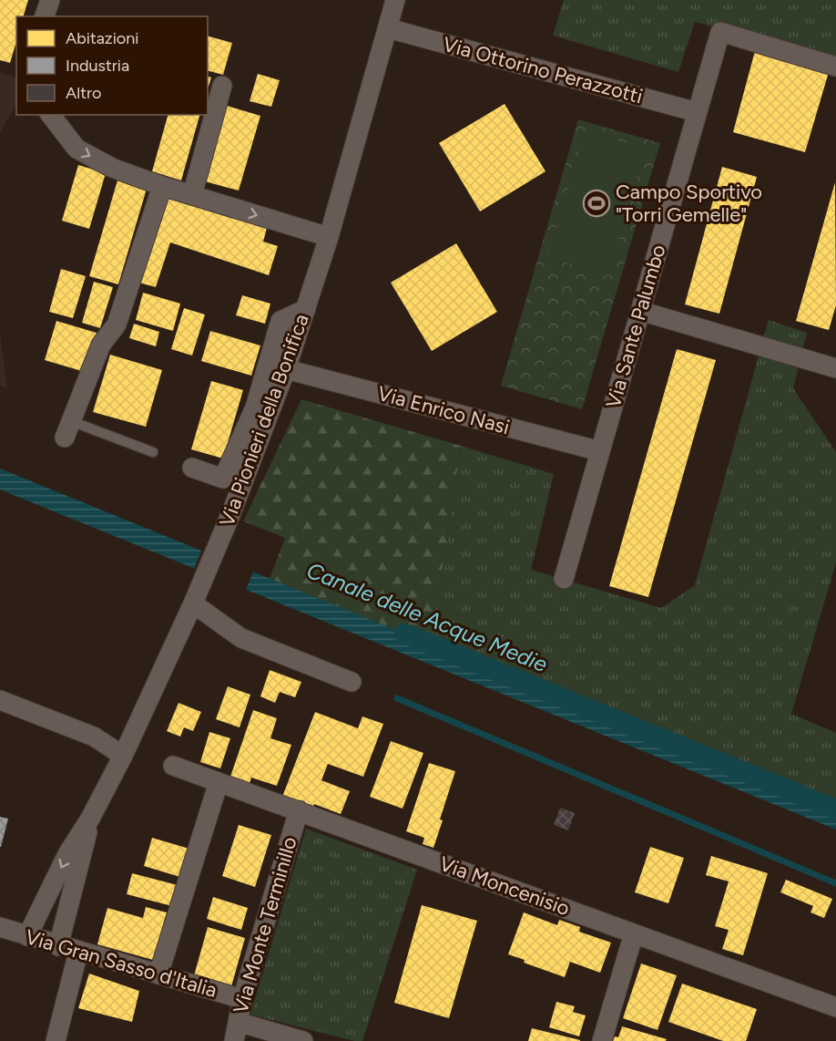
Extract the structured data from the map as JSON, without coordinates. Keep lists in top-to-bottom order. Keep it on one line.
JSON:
{"streets":{"street":["Via Ottorino Perazzotti","Via Sante Palumbo","Via Enrico Nasi","Via Pionieri della Bonifica","Via Moncenisio","Via Monte Terminillo","Via Gran Sasso d'Italia"]},"crossings":[["Via Ottorino Perazzotti","Via Sante Palumbo"],["Via Ottorino Perazzotti","Via Pionieri della Bonifica"],["Via Sante Palumbo","Via Enrico Nasi"],["Via Enrico Nasi","Via Pionieri della Bonifica"],["Via Pionieri della Bonifica","Via Gran Sasso d'Italia"],["Via Moncenisio","Via Monte Terminillo"],["Via Monte Terminillo","Via Gran Sasso d'Italia"]],"water":["Canale delle Acque Medie"],"places":{"sports":["Campo Sportivo \"Torri Gemelle\""]},"legend":["Abitazioni","Industria","Altro"]}
